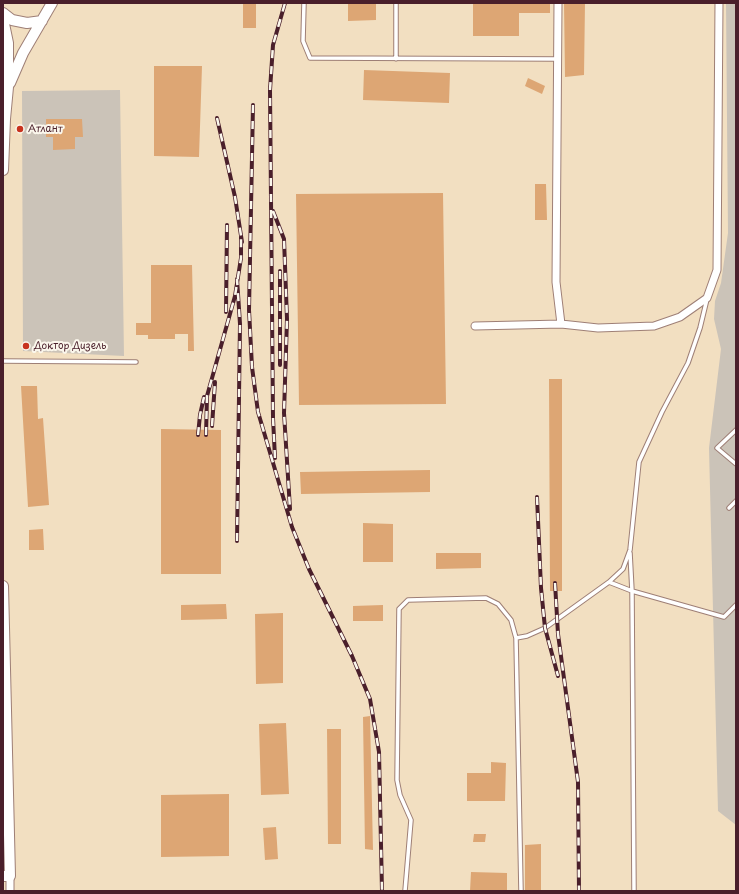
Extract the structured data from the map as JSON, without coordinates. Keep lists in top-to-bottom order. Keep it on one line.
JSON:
{"places":["Атлант","Доктор Дизель"]}
